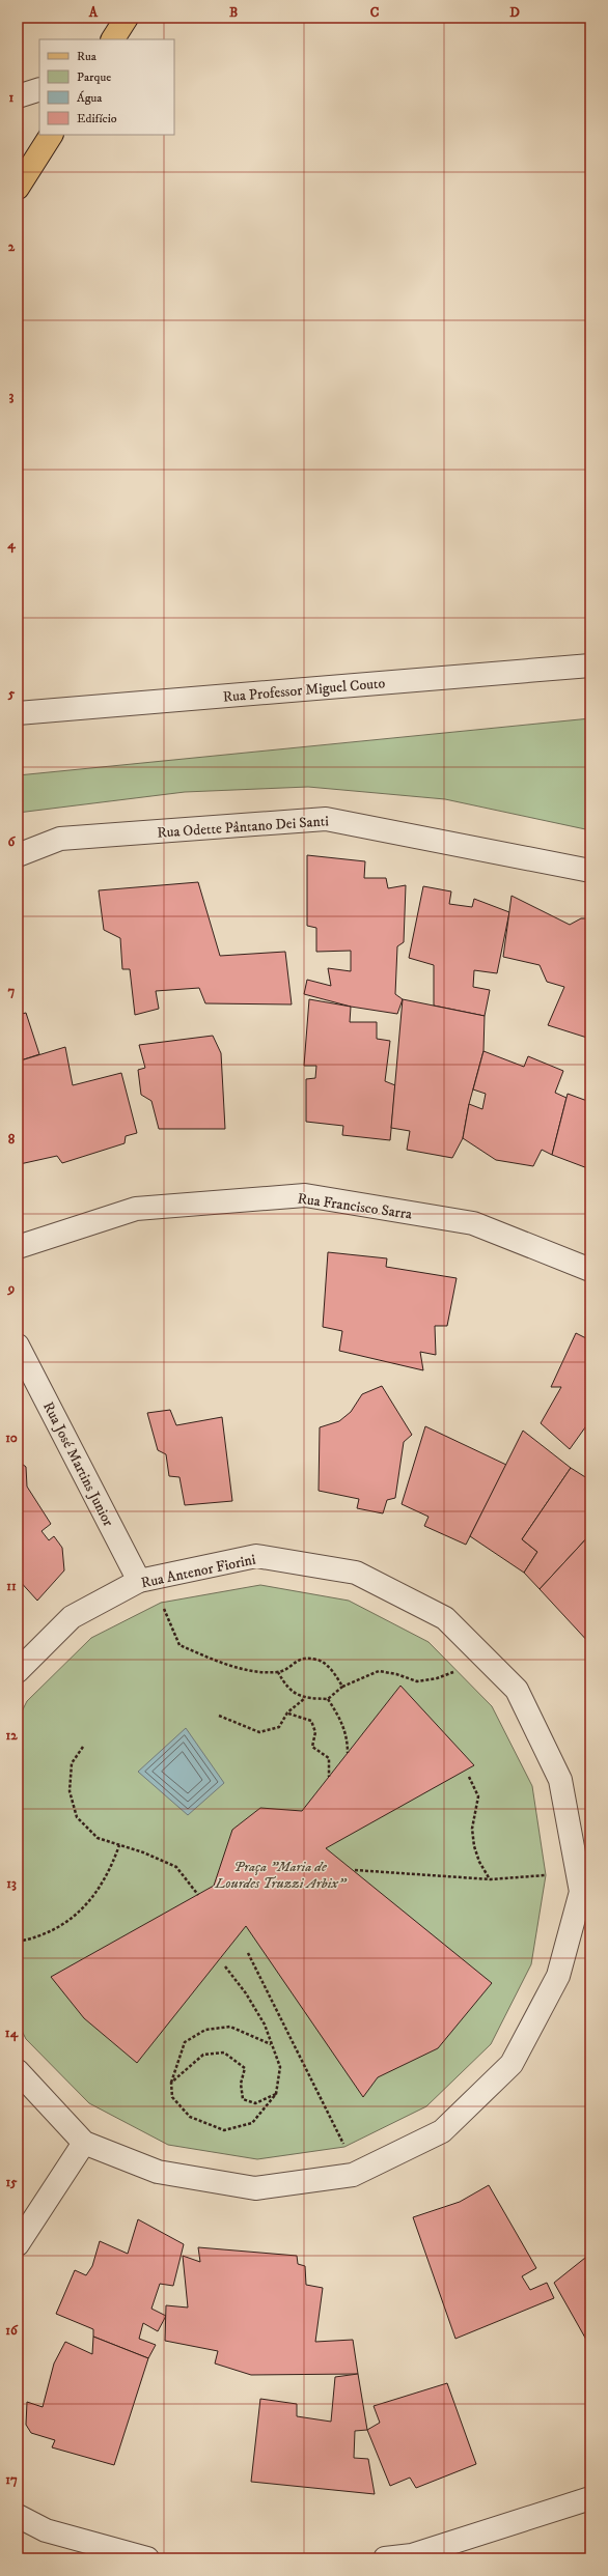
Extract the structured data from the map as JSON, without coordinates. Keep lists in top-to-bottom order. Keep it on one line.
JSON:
{"streets":{"street":["Rua Professor Miguel Couto","Rua Odette Pântano Dei Santi","Rua Francisco Sarra","Rua José Martins Junior","Rua Antenor Fiorini"]},"crossings":[["Rua José Martins Junior","Rua Antenor Fiorini"]],"parks":["Praça \"Maria de Lourdes Truzzi Arbix\""],"legend":["Rua","Parque","Água","Edifício"],"grid":{"columns":["A","B","C","D"],"rows":["1","2","3","4","5","6","7","8","9","10","11","12","13","14","15","16","17"]}}
